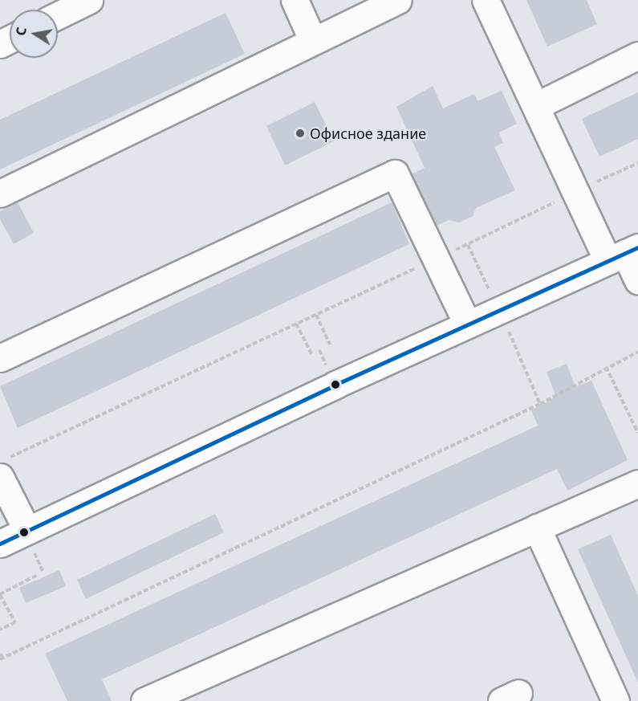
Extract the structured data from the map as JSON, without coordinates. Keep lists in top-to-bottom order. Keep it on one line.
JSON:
{"places":["Офисное здание"],"north":"left"}
